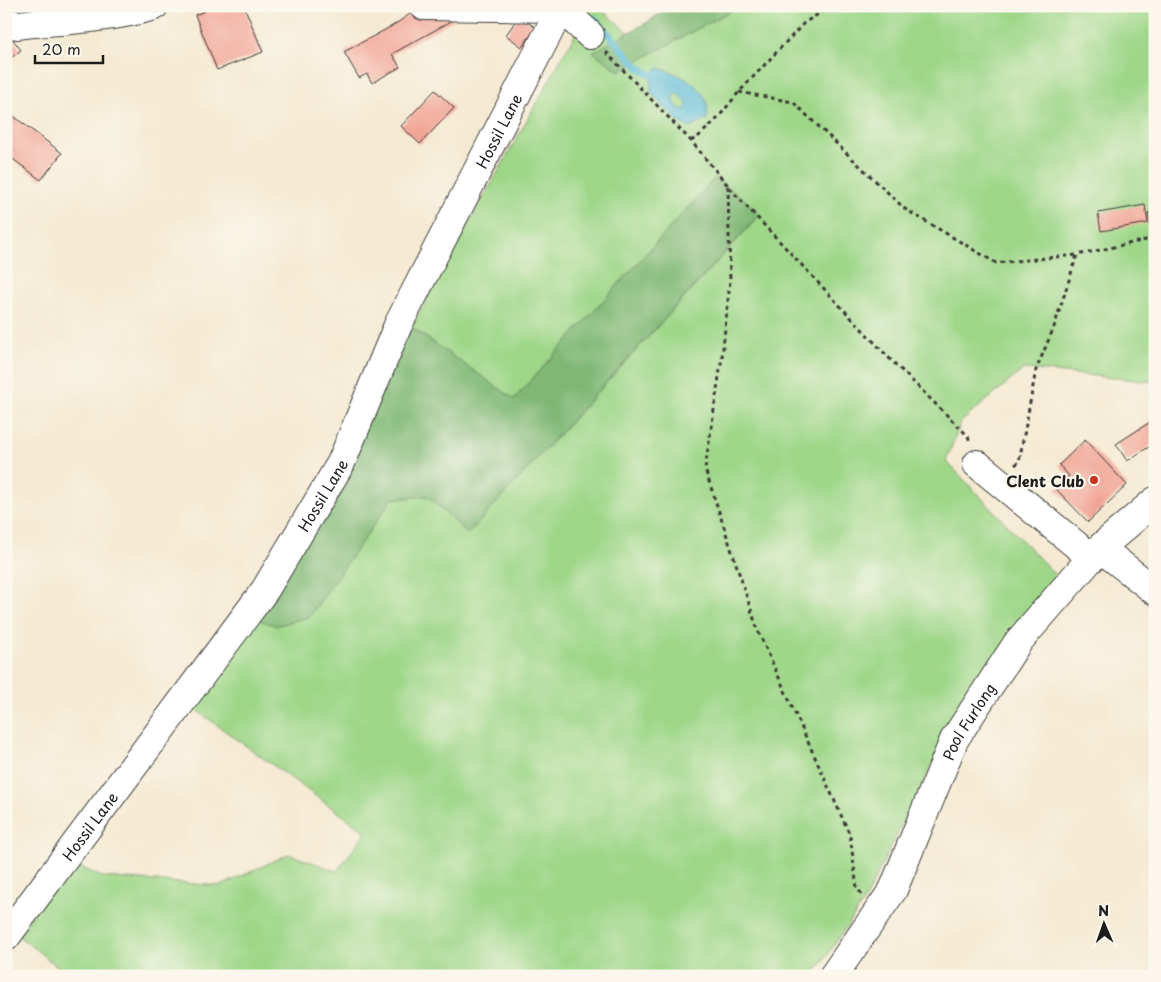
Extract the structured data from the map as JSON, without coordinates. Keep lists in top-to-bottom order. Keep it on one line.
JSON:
{"streets":{"street":["Hossil Lane","Pool Furlong"]},"places":["Clent Club"],"scale_bar":"20 m","north":"top"}
